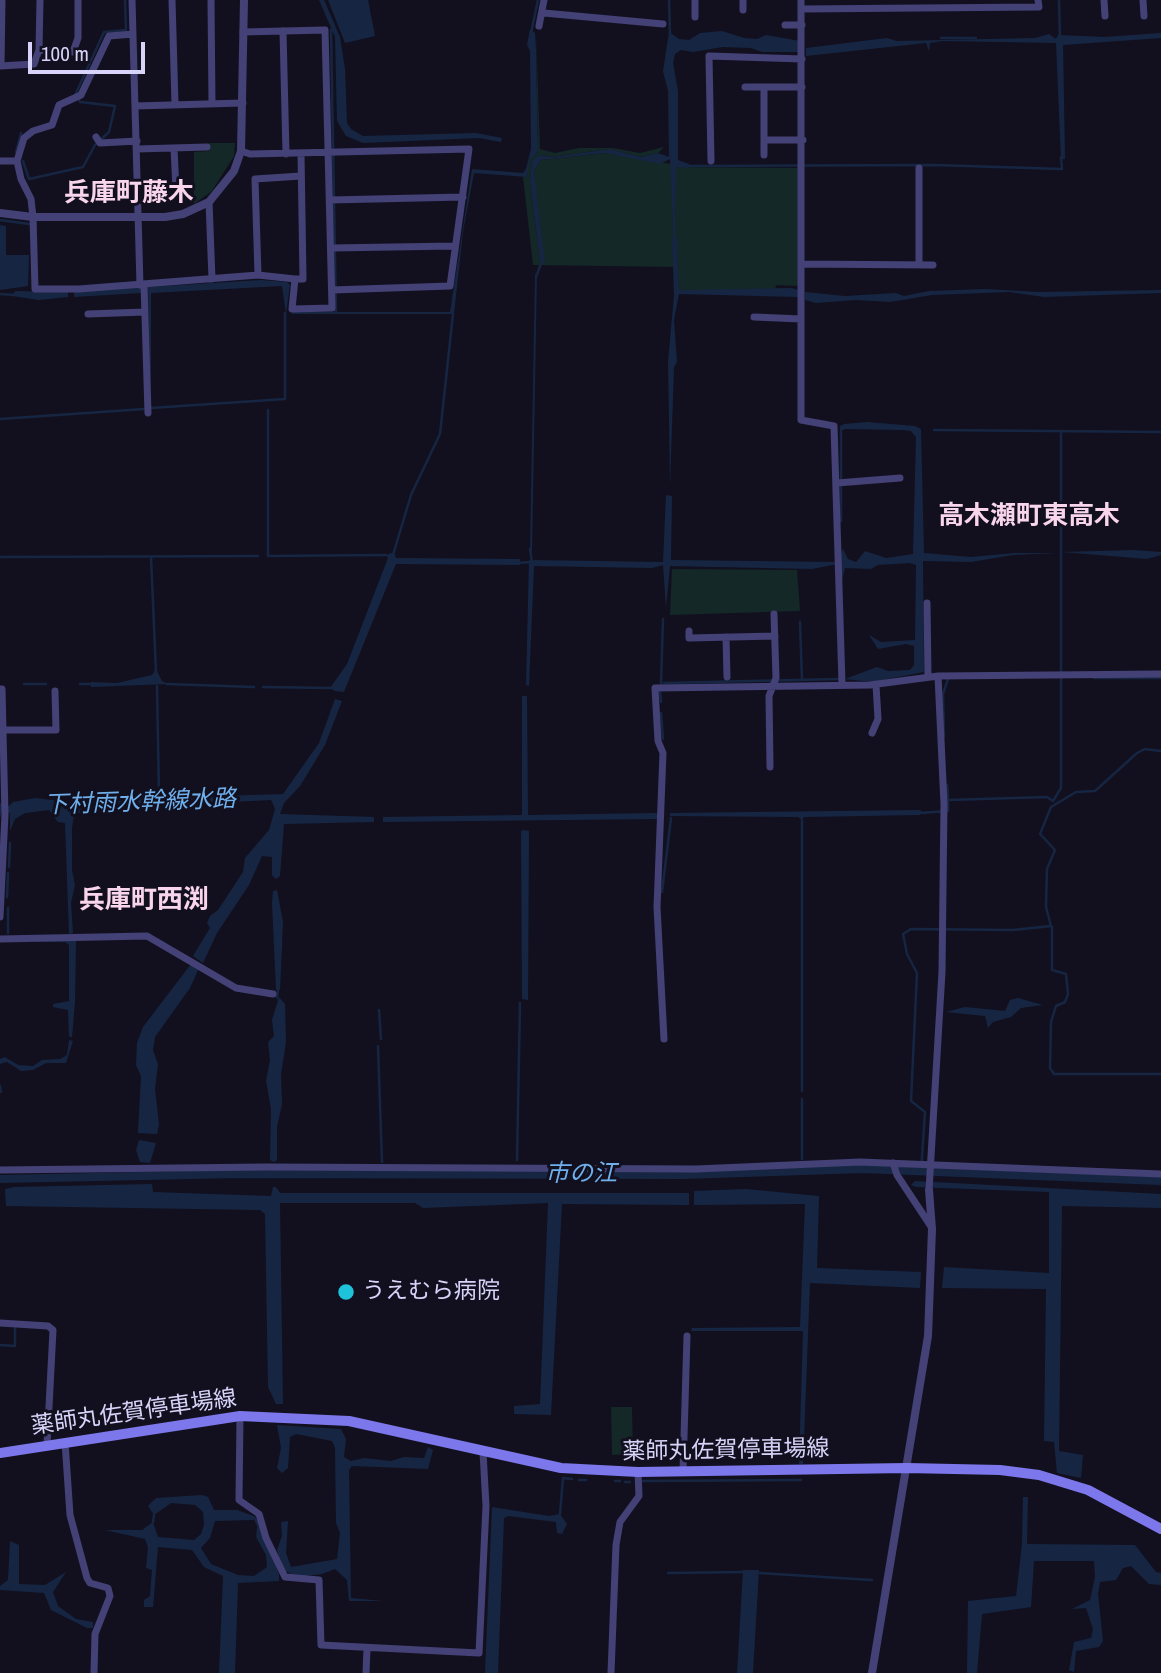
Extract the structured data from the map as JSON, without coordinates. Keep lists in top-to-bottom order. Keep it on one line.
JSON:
{"streets":{"main road":["薬師丸佐賀停車場線"]},"districts":["兵庫町藤木","高木瀬町東高木","兵庫町西渕"],"water":["下村雨水幹線水路","市の江"],"places":["うえむら病院"],"scale_bar":"100 m"}
